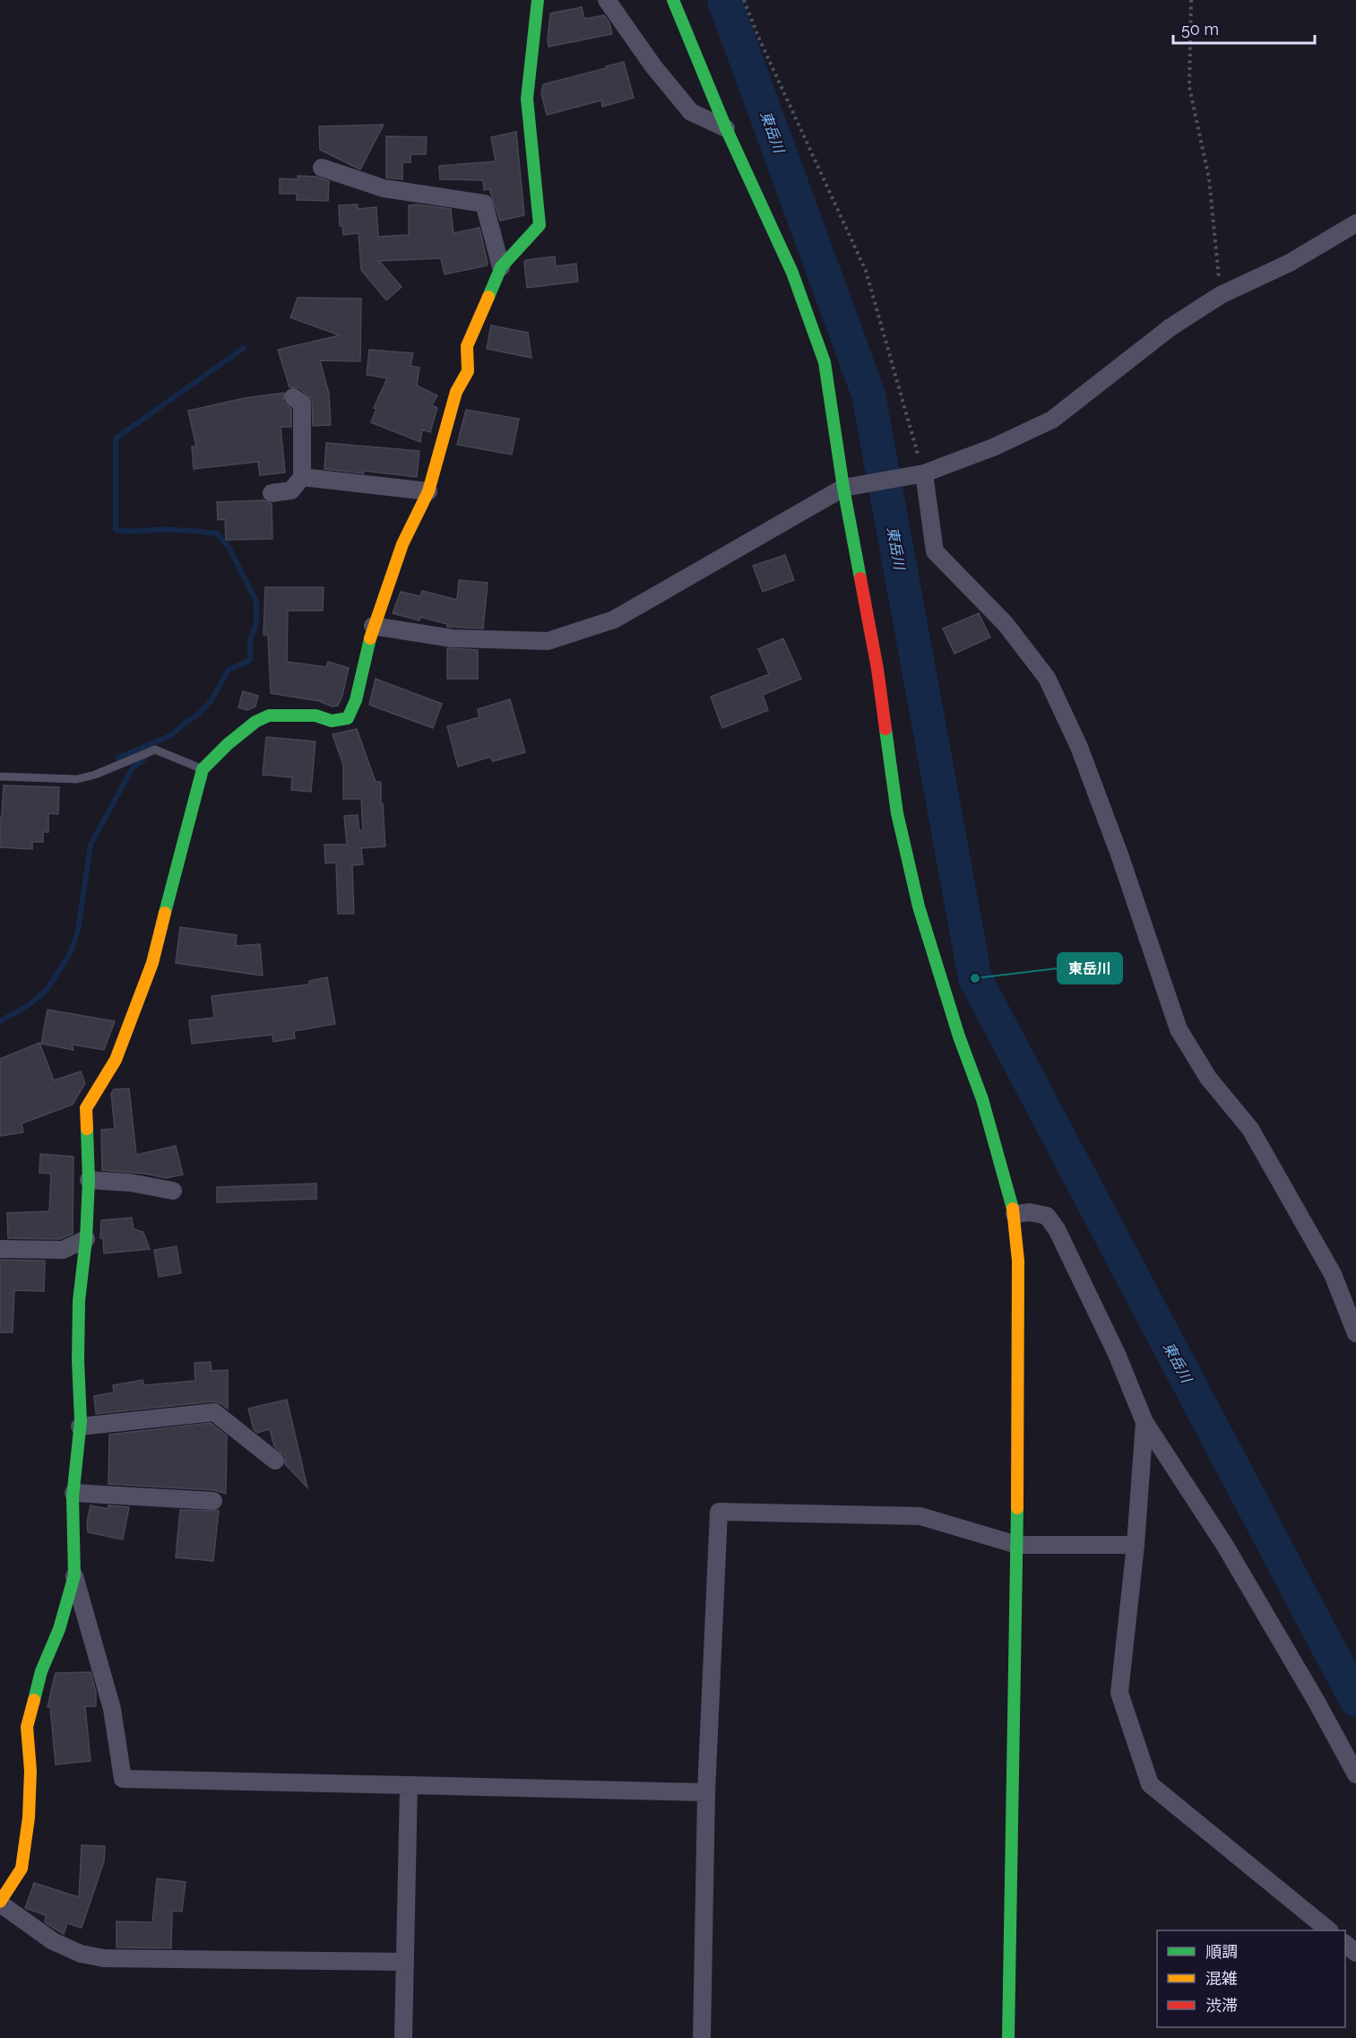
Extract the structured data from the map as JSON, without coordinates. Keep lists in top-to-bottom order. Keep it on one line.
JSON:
{"water":["東岳川"],"places":["東岳川"],"legend":["順調","混雑","渋滞"],"scale_bar":"50 m"}
